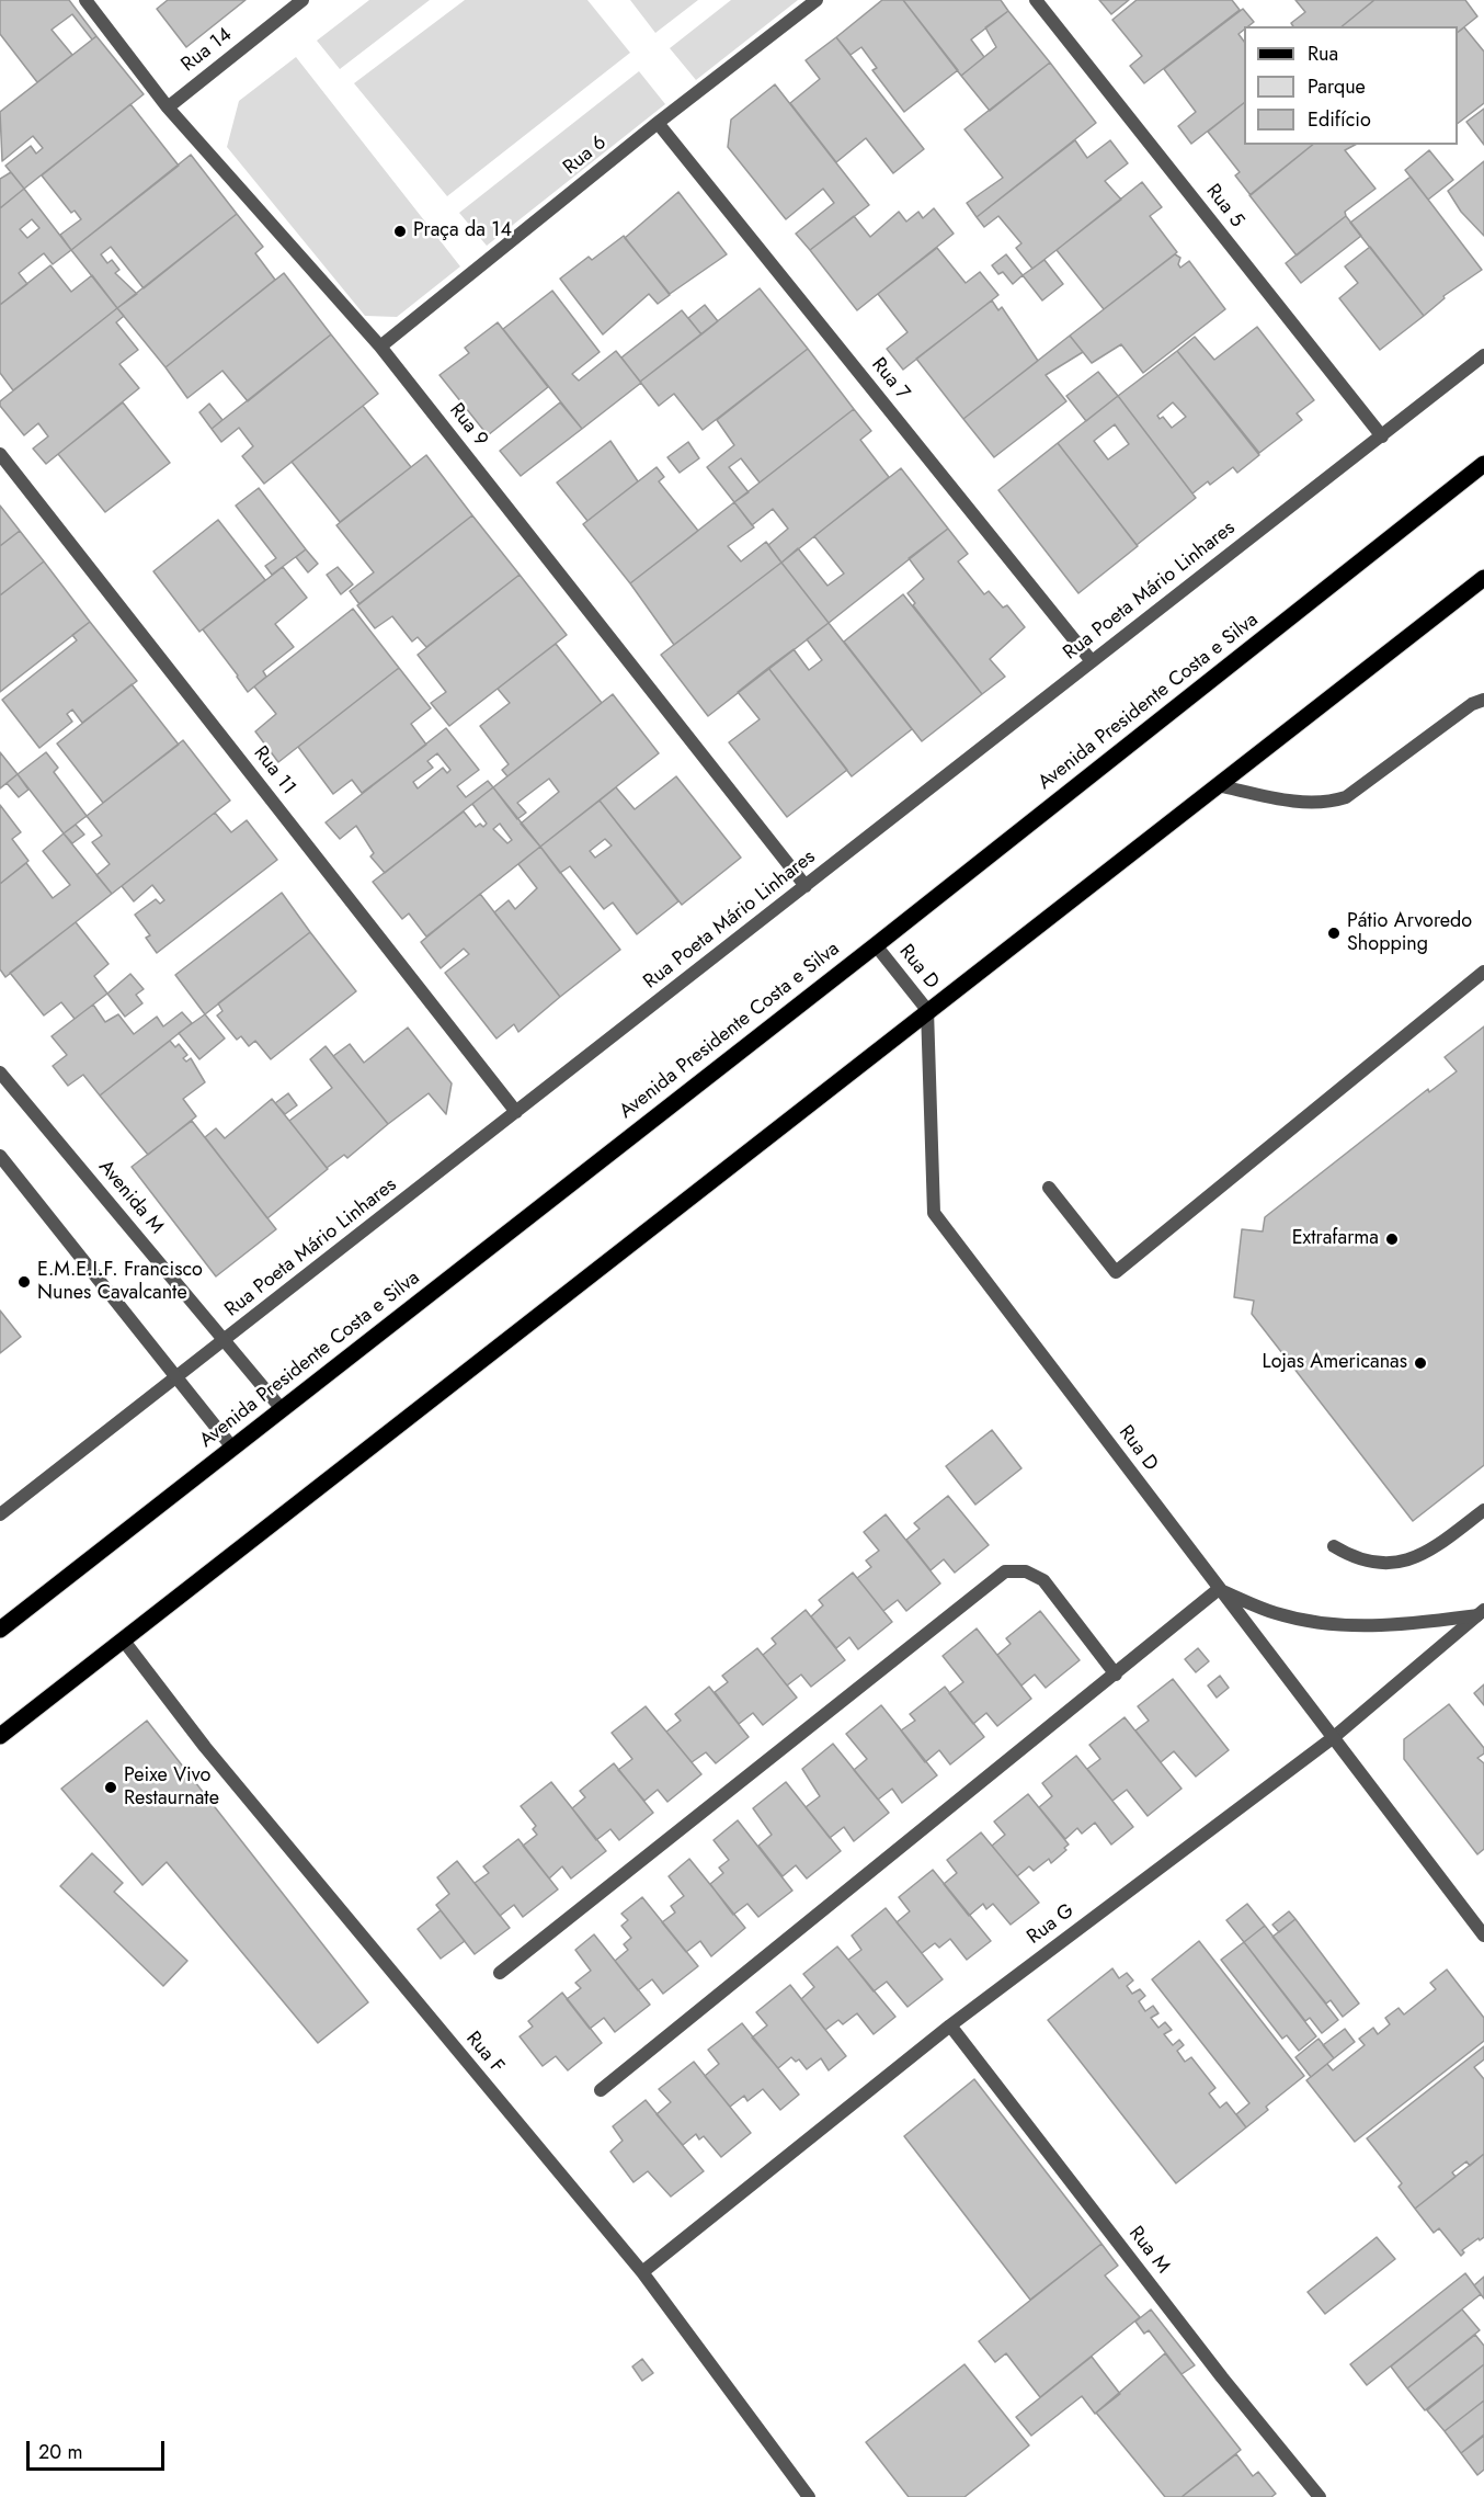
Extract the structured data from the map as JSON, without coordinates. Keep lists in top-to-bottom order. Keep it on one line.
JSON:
{"streets":{"main road":["Avenida Presidente Costa e Silva"],"street":["Rua 14","Rua 6","Rua 5","Rua 7","Rua 9","Rua Poeta Mário Linhares","Rua 11","Rua D","Avenida M","Rua G","Rua F","Rua M"]},"crossings":[["Rua 14","Rua 9"],["Rua 6","Rua 7"],["Rua 6","Rua 9"],["Rua 5","Rua Poeta Mário Linhares"],["Rua 7","Rua Poeta Mário Linhares"],["Rua 9","Rua Poeta Mário Linhares"],["Rua Poeta Mário Linhares","Rua 11"],["Rua Poeta Mário Linhares","Avenida M"],["Avenida Presidente Costa e Silva","Rua D"],["Avenida Presidente Costa e Silva","Avenida M"],["Rua D","Rua G"],["Rua G","Rua F"],["Rua G","Rua M"]],"places":["Praça da 14","Pátio Arvoredo Shopping","Extrafarma","E.M.E.I.F. Francisco Nunes Cavalcante","Lojas Americanas","Peixe Vivo Restaurnate"],"legend":["Rua","Parque","Edifício"],"scale_bar":"20 m"}
